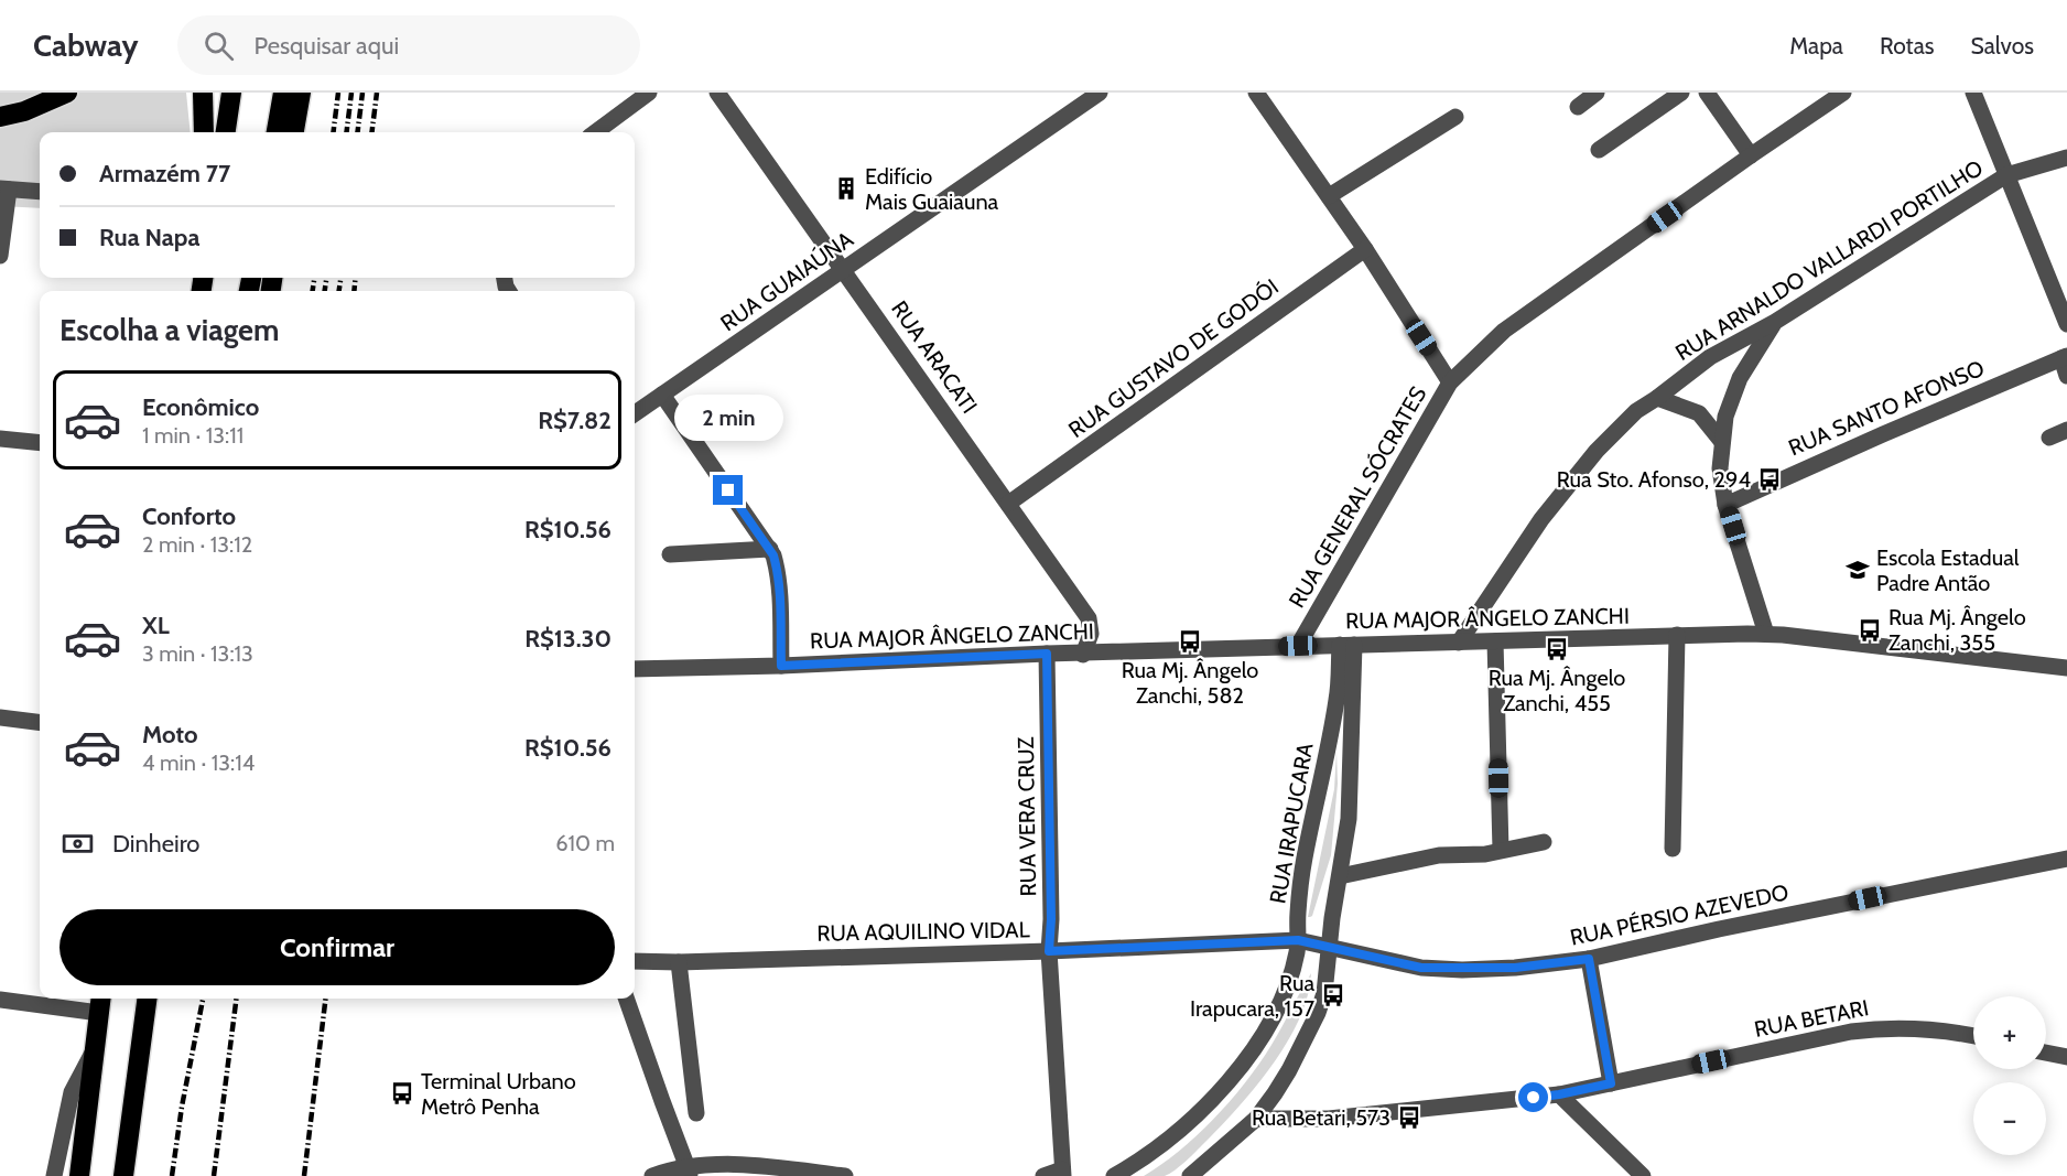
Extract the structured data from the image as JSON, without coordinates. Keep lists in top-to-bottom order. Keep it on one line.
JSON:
{"streets":{"street":["RUA ARNALDO VALLARDI PORTILHO","RUA GUAIAÚNA","RUA ARACATI","RUA GUSTAVO DE GODÓI","RUA SANTO AFONSO","RUA GENERAL SÓCRATES","RUA MAJOR ÂNGELO ZANCHI","RUA VERA CRUZ","RUA IRAPUCARA","RUA PÉRSIO AZEVEDO","RUA AQUILINO VIDAL","RUA BETARI"]},"crossings":[["RUA ARNALDO VALLARDI PORTILHO","RUA MAJOR ÂNGELO ZANCHI"],["RUA GUAIAÚNA","RUA ARACATI"],["RUA ARACATI","RUA GUSTAVO DE GODÓI"],["RUA ARACATI","RUA MAJOR ÂNGELO ZANCHI"],["RUA GENERAL SÓCRATES","RUA MAJOR ÂNGELO ZANCHI"],["RUA MAJOR ÂNGELO ZANCHI","RUA VERA CRUZ"],["RUA MAJOR ÂNGELO ZANCHI","RUA IRAPUCARA"],["RUA VERA CRUZ","RUA AQUILINO VIDAL"],["RUA IRAPUCARA","RUA PÉRSIO AZEVEDO"],["RUA IRAPUCARA","RUA AQUILINO VIDAL"],["RUA IRAPUCARA","RUA BETARI"],["RUA PÉRSIO AZEVEDO","RUA AQUILINO VIDAL"]],"places":{"building":["Edifício Mais Guaiauna"],"bus stop":["Rua Sto. Afonso, 294","Rua Mj. Ângelo Zanchi, 355","Rua Mj. Ângelo Zanchi, 582","Rua Mj. Ângelo Zanchi, 455","Rua Irapucara, 157","Terminal Urbano Metrô Penha","Rua Betari, 573"],"school or university":["Escola Estadual Padre Antão"]},"page":{"header":"Cabway","search":"Pesquisar aqui","nav":["Mapa","Rotas","Salvos"],"banner":["Armazém 77","Rua Napa"],"heading":"Escolha a viagem","list":[{"name":"Econômico","note":"1 min · 13:11","value":"R$7.82"},{"name":"Conforto","note":"2 min · 13:12","value":"R$10.56"},{"name":"XL","note":"3 min · 13:13","value":"R$13.30"},{"name":"Moto","note":"4 min · 13:14","value":"R$10.56"}],"bubble":"2 min","pay":["Dinheiro","610 m"],"buttons":"Confirmar","map_buttons":["+","−"]}}
